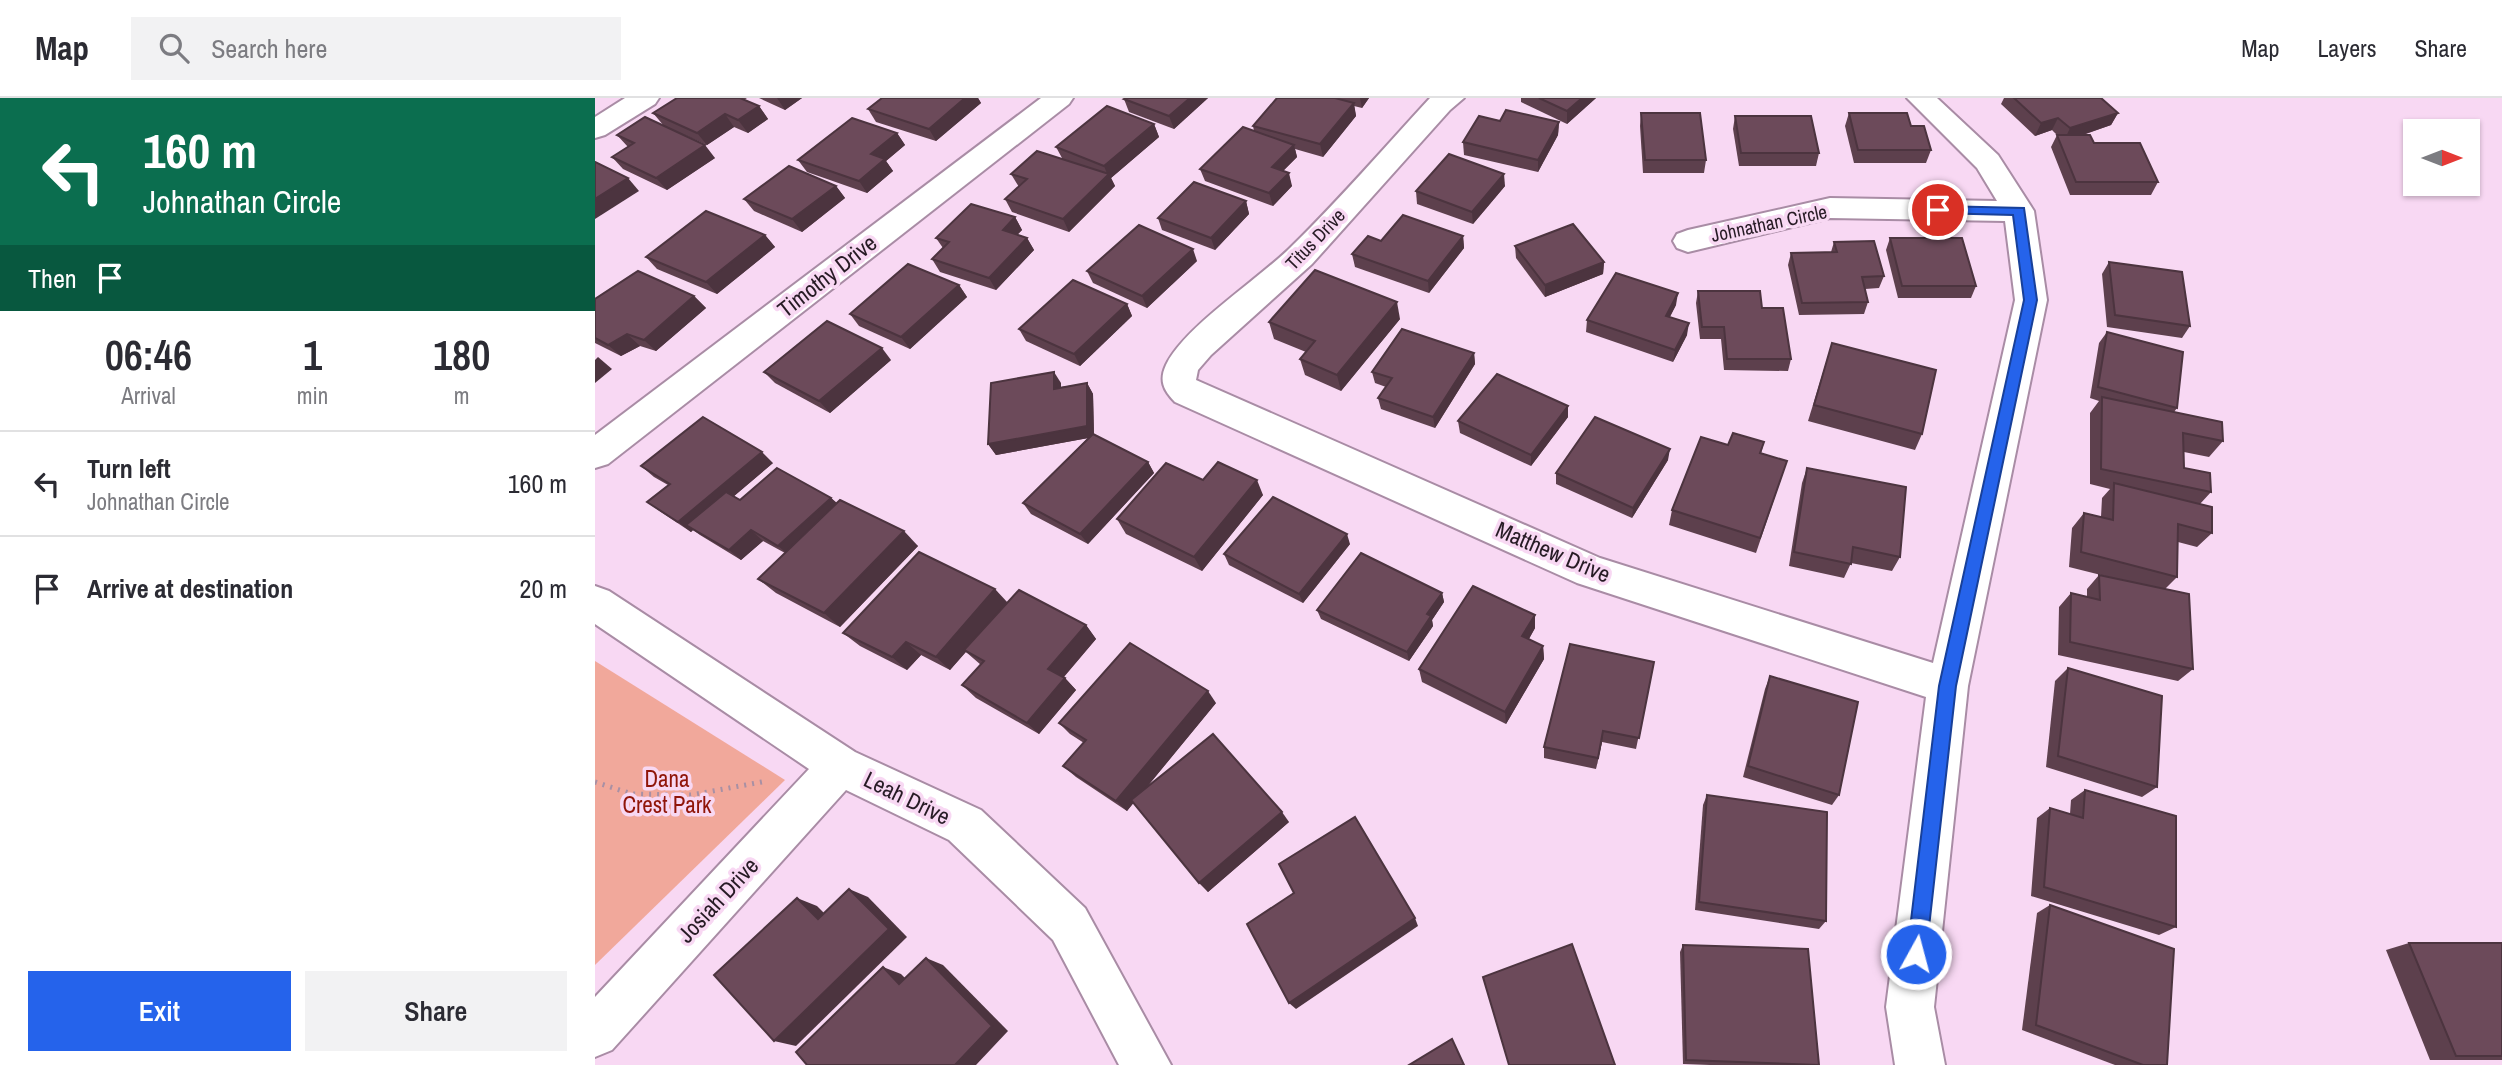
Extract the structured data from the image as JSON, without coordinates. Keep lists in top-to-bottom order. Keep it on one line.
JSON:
{"streets":{"street":["Johnathan Circle","Titus Drive","Timothy Drive","Matthew Drive","Leah Drive","Josiah Drive"]},"crossings":[["Titus Drive","Matthew Drive"],["Leah Drive","Josiah Drive"]],"parks":["Dana Crest Park"],"north":"right","page":{"header":"Map","search":"Search here","nav":["Map","Layers","Share"],"turn":["160 m","Johnathan Circle"],"then":"Then","eta":["06:46","Arrival","1","min","180","m"],"list":[{"name":"Turn left","note":"Johnathan Circle","value":"160 m"},{"name":"Arrive at destination","value":"20 m"}],"buttons":["Exit","Share"]}}
